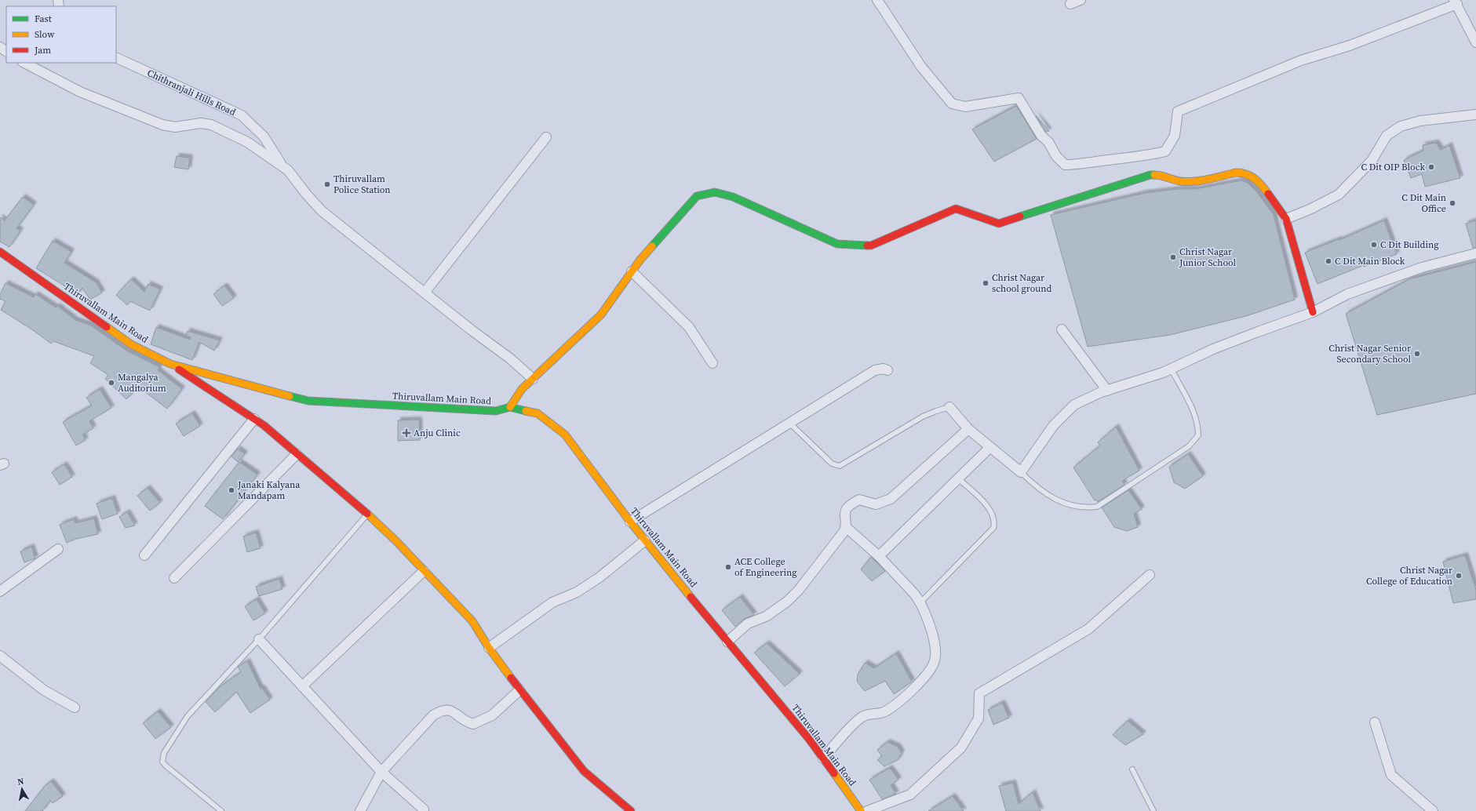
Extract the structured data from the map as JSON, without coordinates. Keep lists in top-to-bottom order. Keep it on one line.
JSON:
{"streets":{"street":["Chithranjali Hills Road","Thiruvallam Main Road"]},"places":{"other":["C Dit OIP Block","Thiruvallam Police Station","C Dit Main Office","C Dit Building","Christ Nagar Junior School","C Dit Main Block","Christ Nagar school ground","Christ Nagar Senior Secondary School","Mangalya Auditorium","Janaki Kalyana Mandapam","ACE College of Engineering","Christ Nagar College of Education"],"health":["Anju Clinic"]},"legend":["Fast","Slow","Jam"],"north":"top"}
